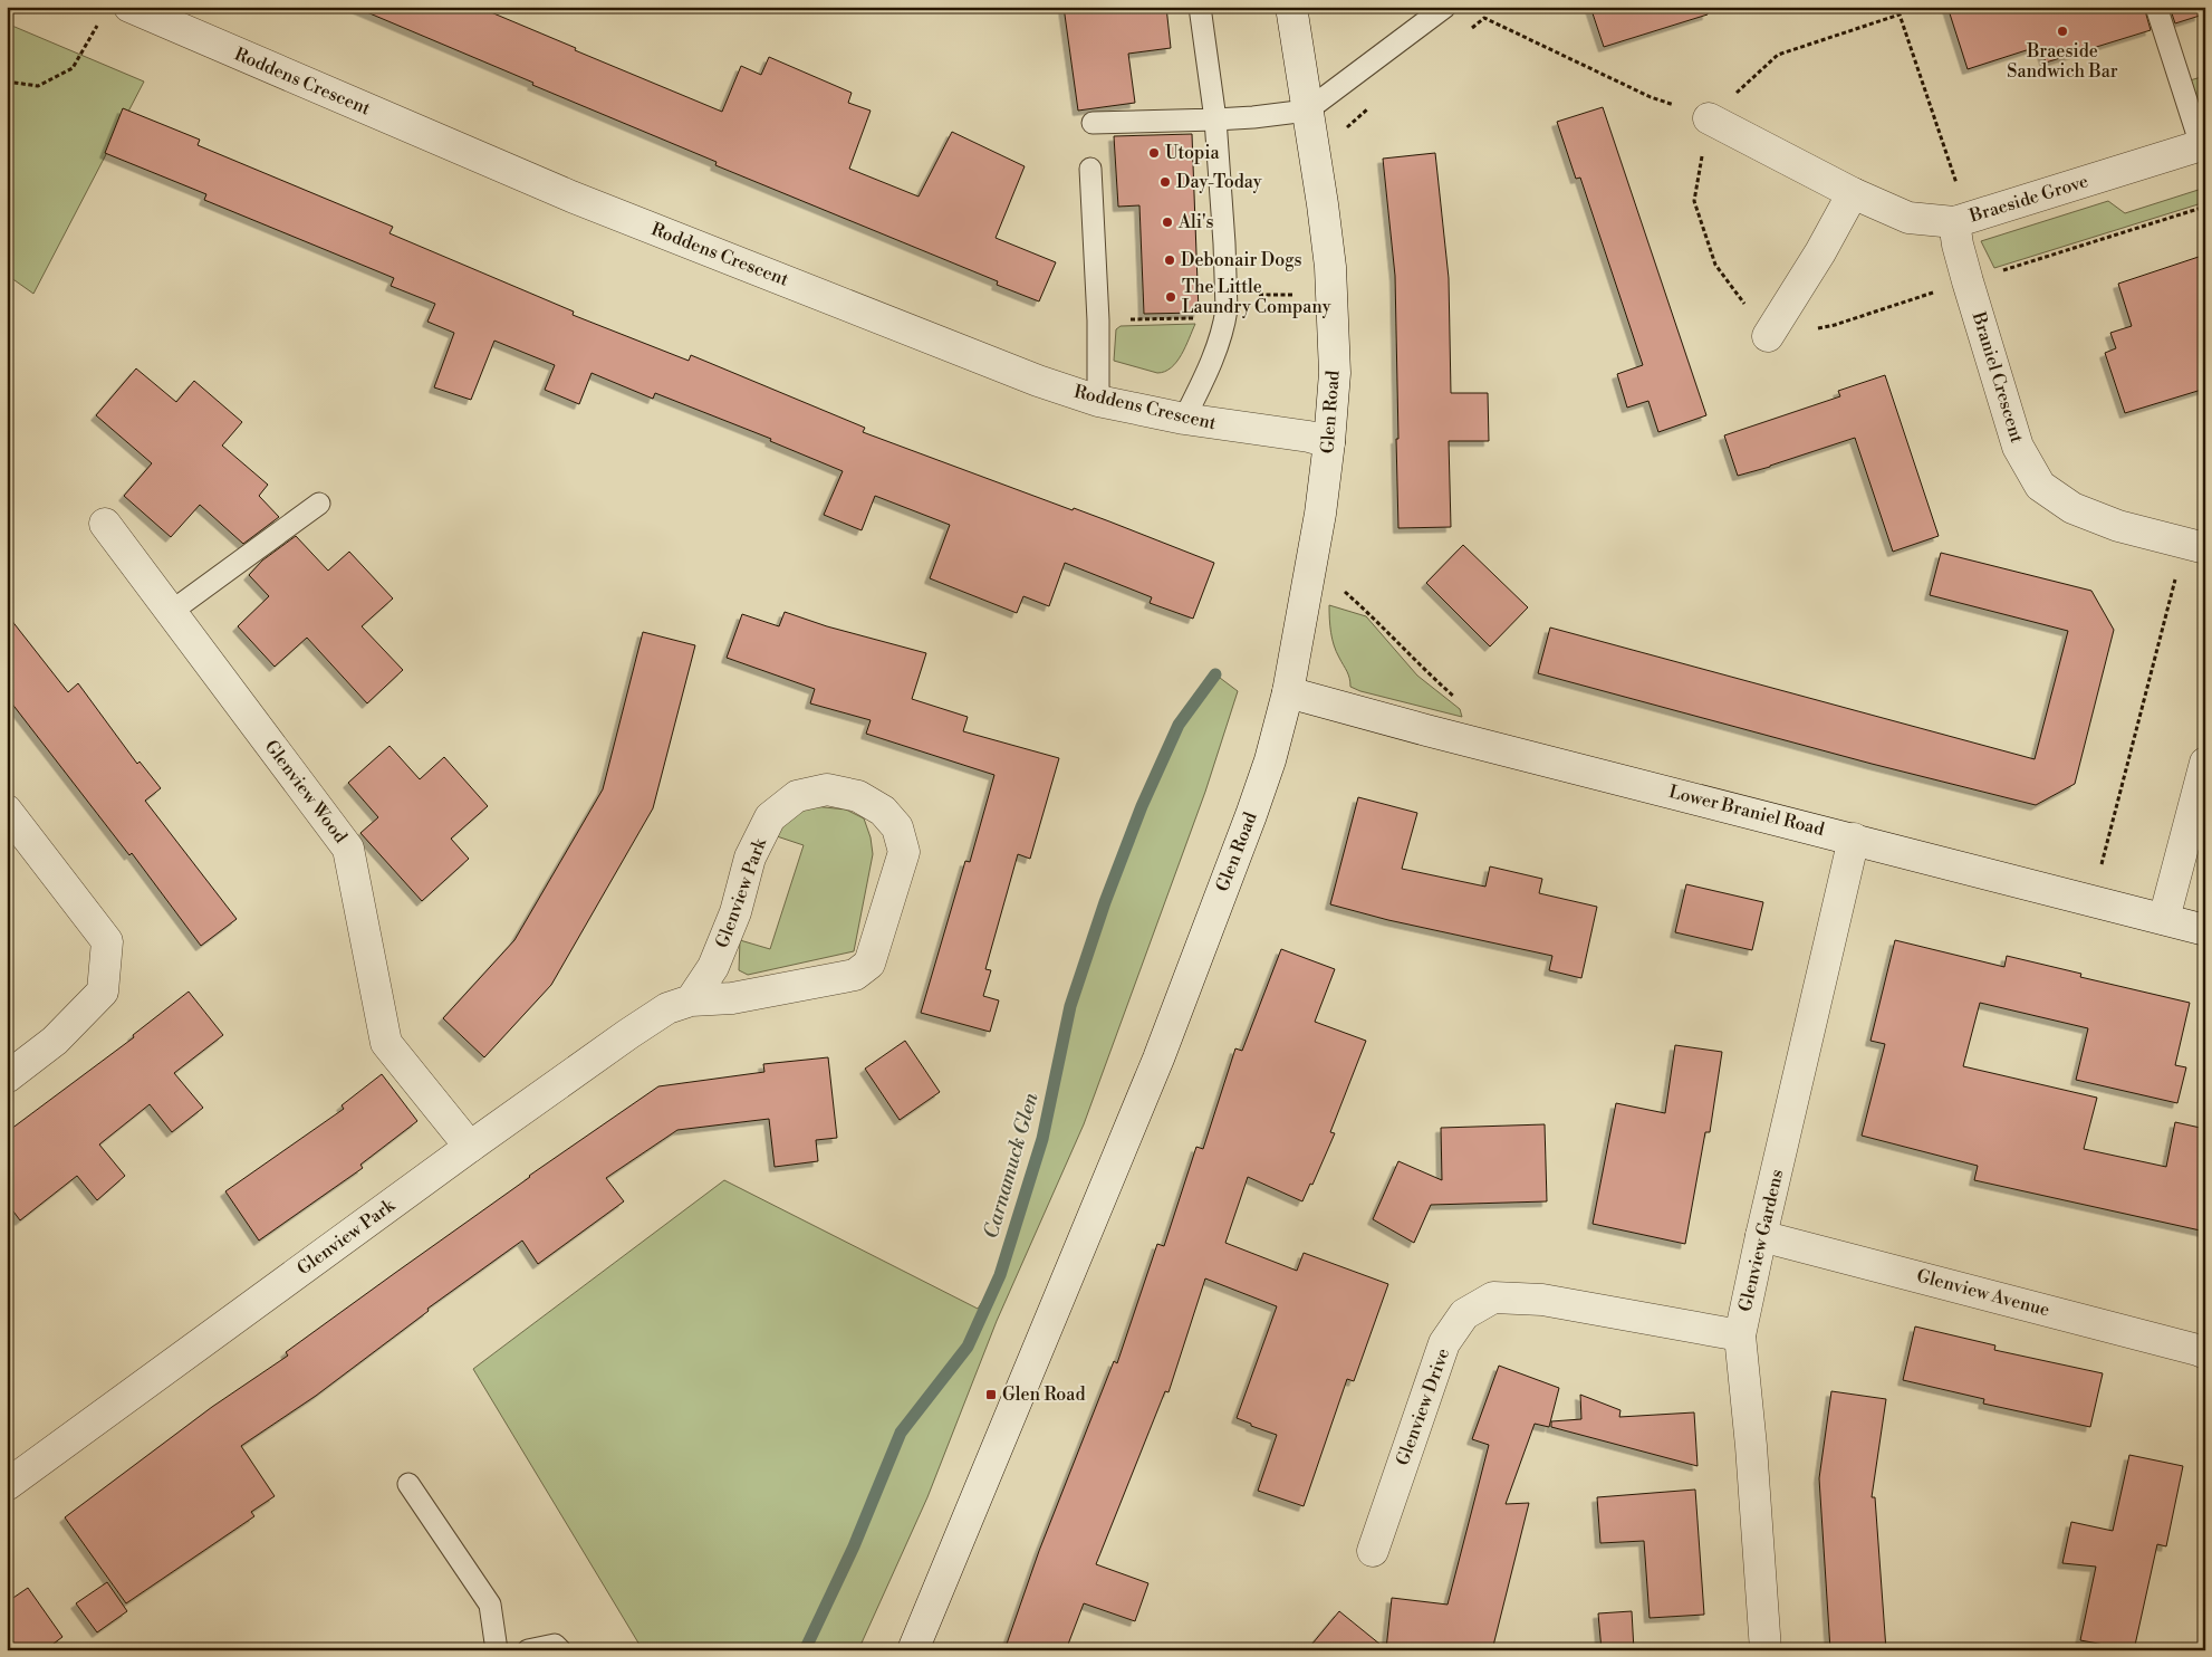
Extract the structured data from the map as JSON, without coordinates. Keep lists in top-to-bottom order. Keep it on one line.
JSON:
{"streets":{"street":["Roddens Crescent","Braeside Grove","Braniel Crescent","Glen Road","Glenview Wood","Lower Braniel Road","Glenview Park","Glenview Gardens","Glenview Avenue","Glenview Drive"]},"crossings":[["Roddens Crescent","Glen Road"],["Braeside Grove","Braniel Crescent"],["Glen Road","Lower Braniel Road"],["Glenview Wood","Glenview Park"],["Lower Braniel Road","Glenview Gardens"],["Glenview Gardens","Glenview Avenue"],["Glenview Gardens","Glenview Drive"]],"water":["Carnamuck Glen"],"places":{"other":["Braeside Sandwich Bar","Utopia","Day-Today","Ali's","Debonair Dogs","The Little Laundry Company"],"transit":["Glen Road"]}}
